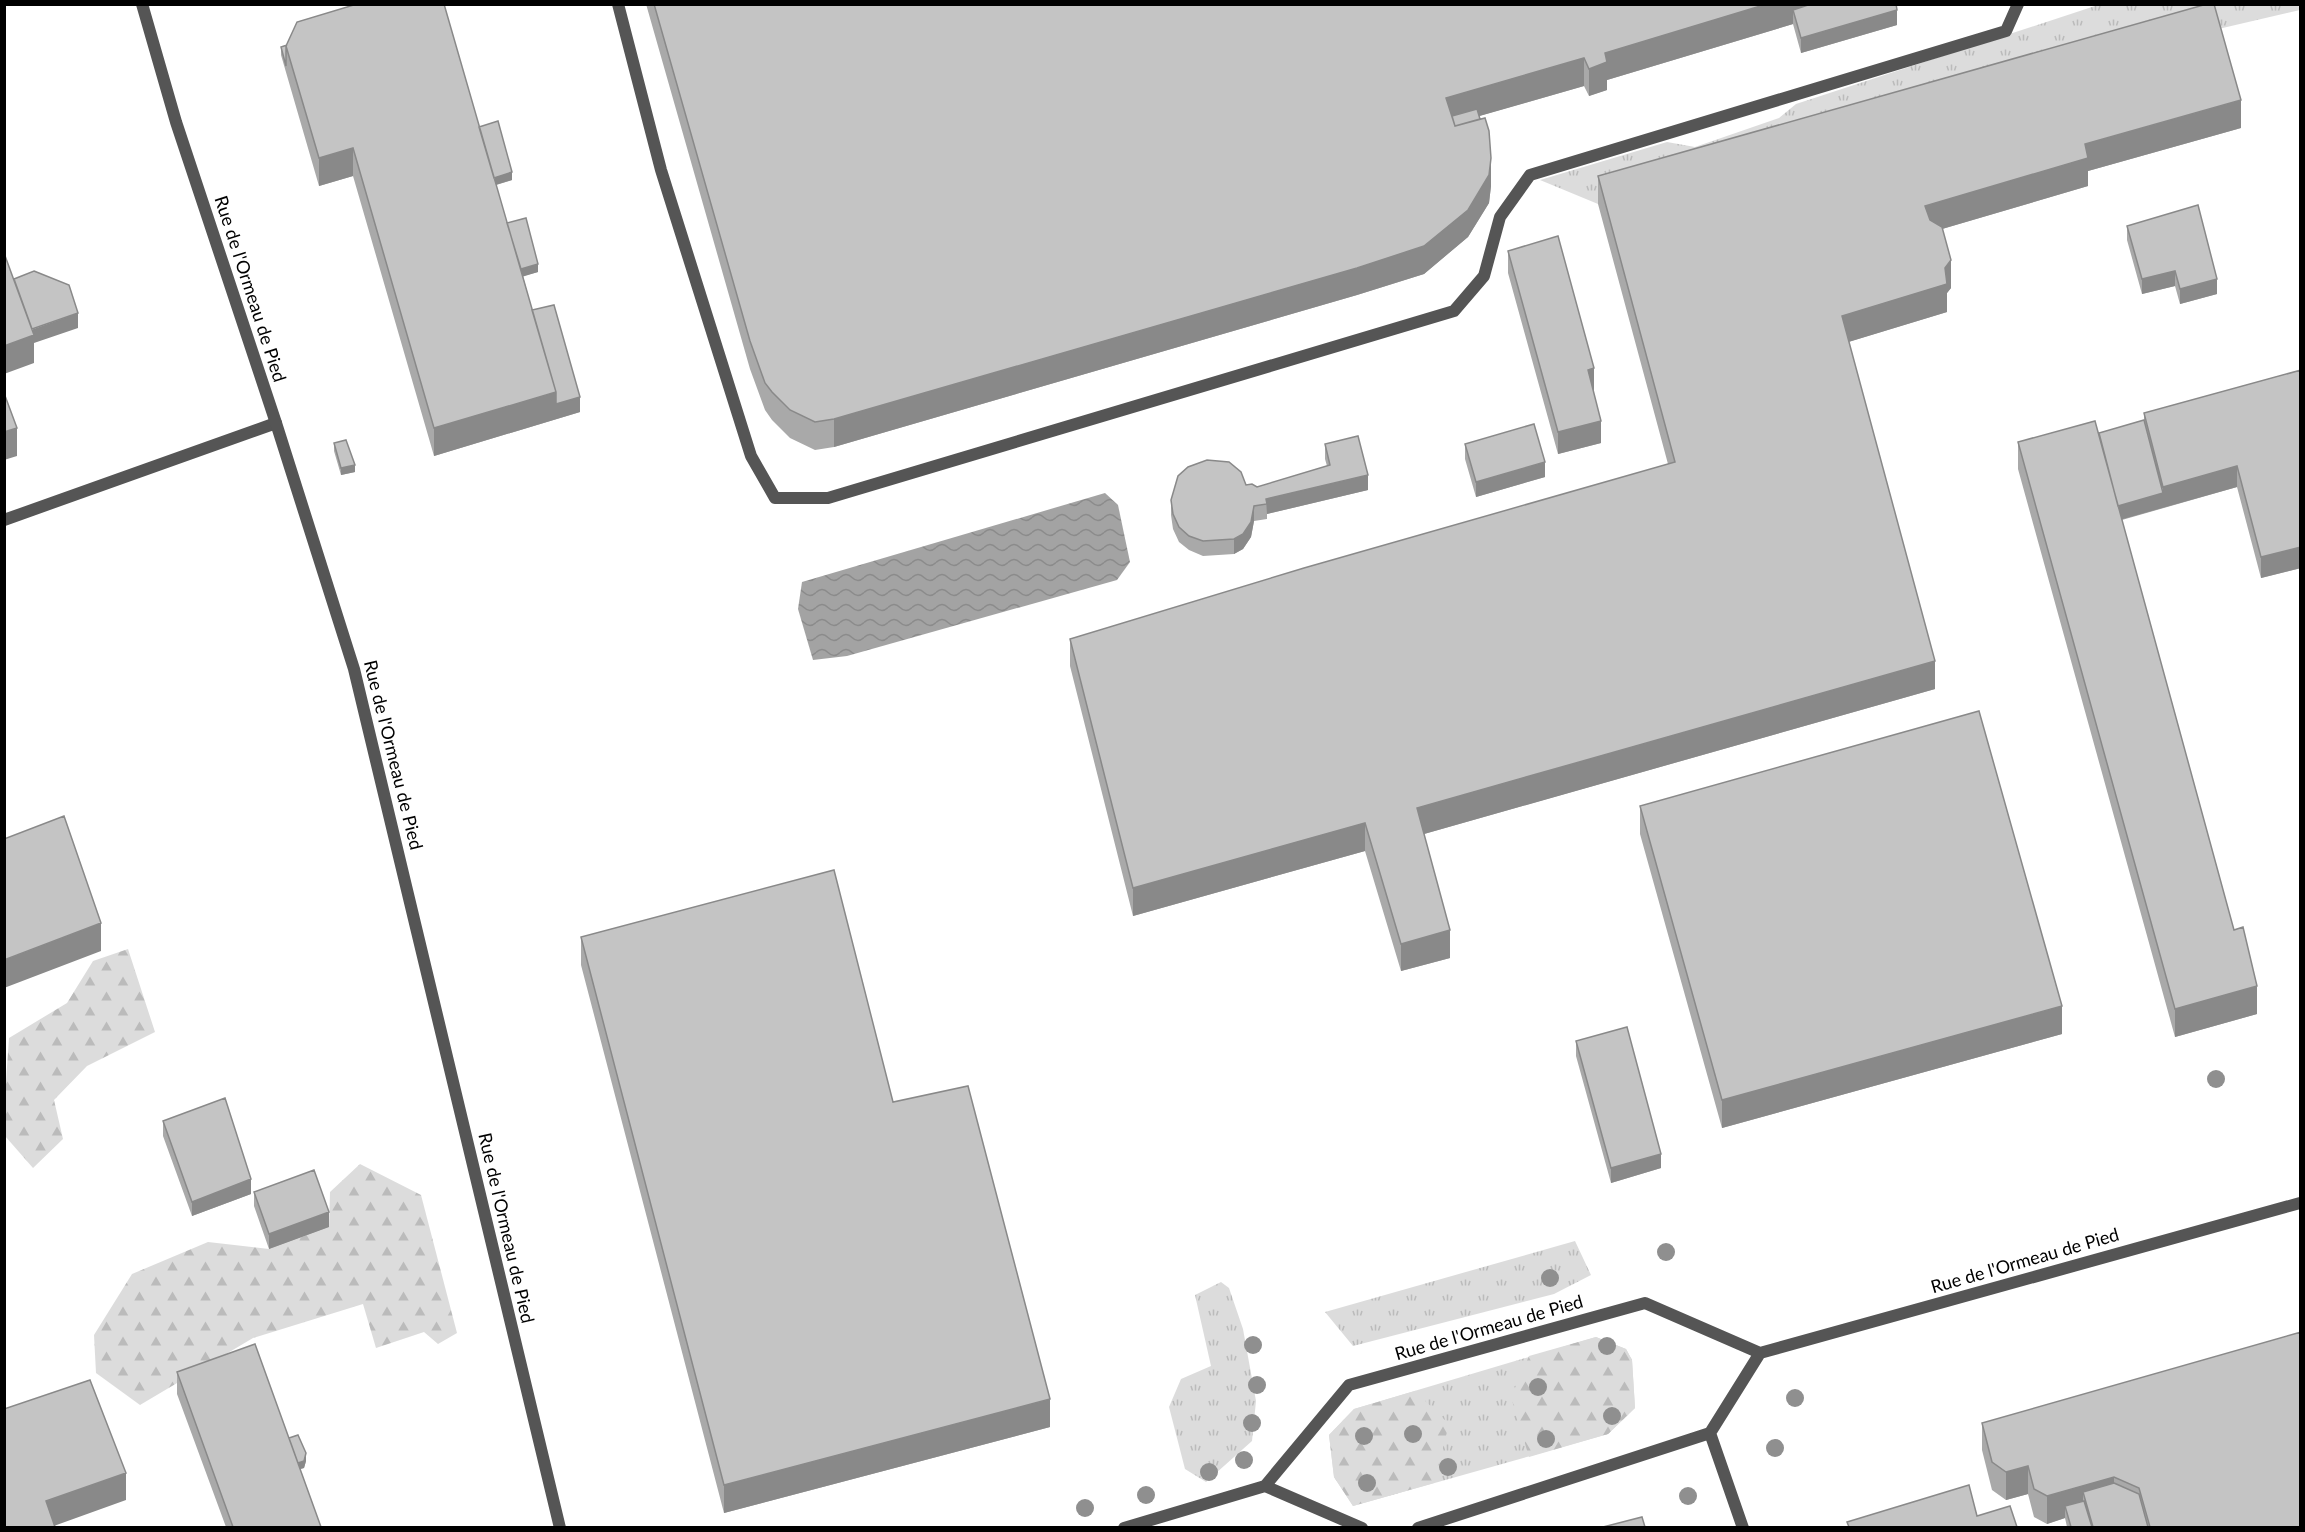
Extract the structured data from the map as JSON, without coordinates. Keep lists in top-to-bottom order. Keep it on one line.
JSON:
{"streets":{"street":["Rue de l'Ormeau de Pied"]}}
